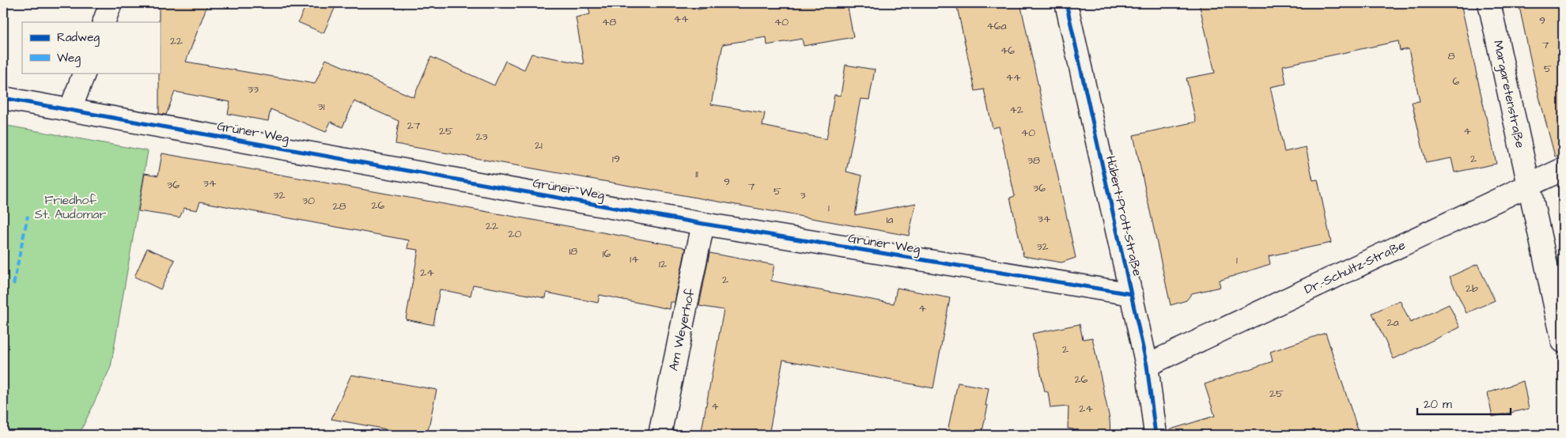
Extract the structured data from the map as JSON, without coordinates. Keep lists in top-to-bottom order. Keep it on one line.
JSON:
{"streets":{"street":["Margaretenstraße","Grüner Weg","Hubert-Prott-Straße","Dr.-Schultz-Straße","Am Weyerhof"]},"crossings":[["Margaretenstraße","Dr.-Schultz-Straße"],["Grüner Weg","Hubert-Prott-Straße"],["Grüner Weg","Am Weyerhof"],["Hubert-Prott-Straße","Dr.-Schultz-Straße"]],"parks":["Friedhof St. Audomar"],"house_numbers":["44","9","48","40","46a","22","7","46","8","5","44","6","33","31","42","27","25","4","40","23","21","19","2","38","11","9","34","36","7","36","5","32","3","30","26","28","1","34","1a","22","20","32","18","16","14","1","12","24","2","2b","4","2a","2","26","25","4","24"],"legend":["Radweg","Weg"],"scale_bar":"20 m"}
